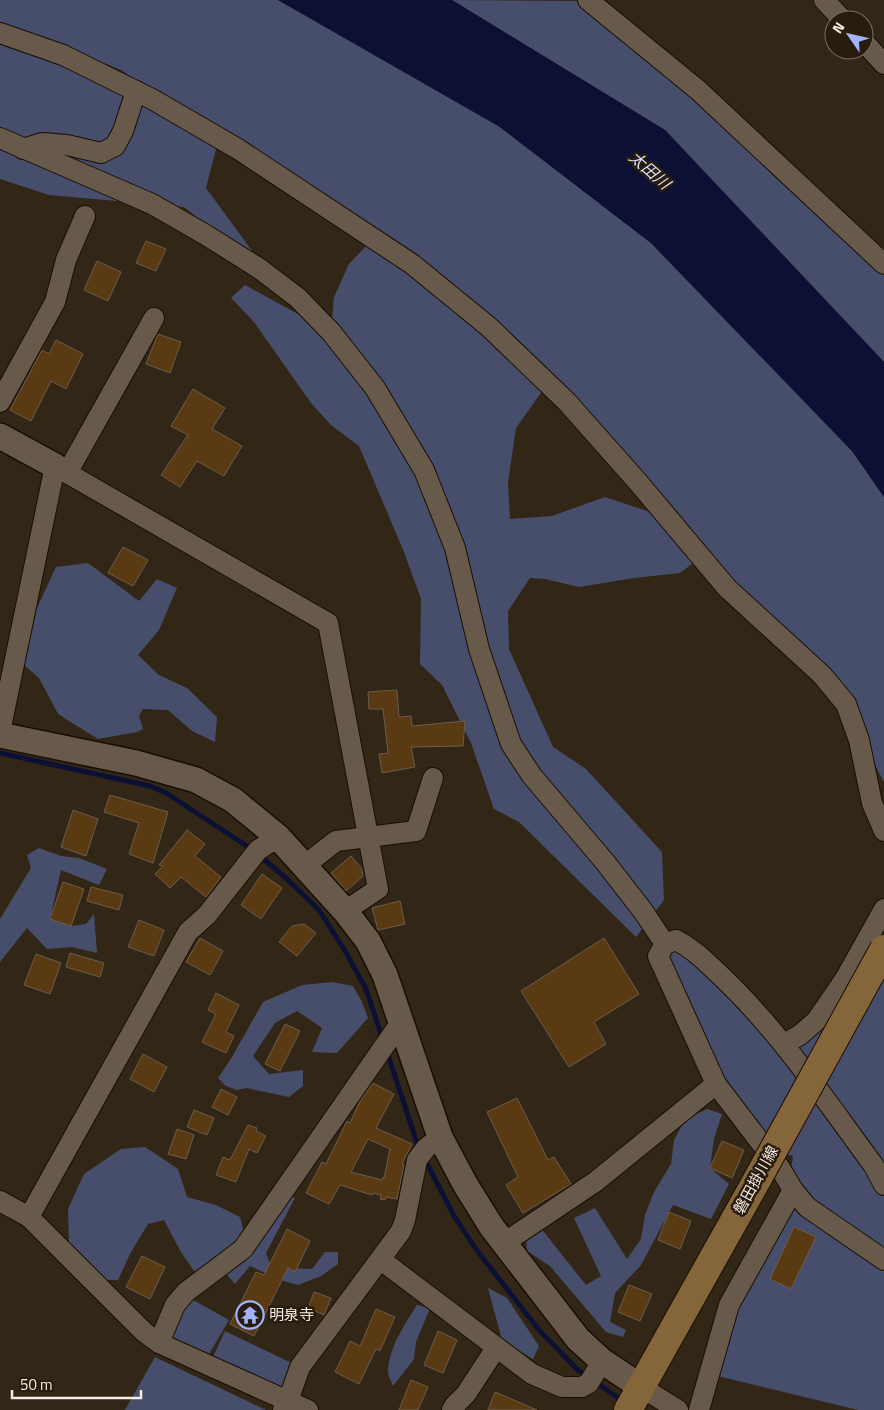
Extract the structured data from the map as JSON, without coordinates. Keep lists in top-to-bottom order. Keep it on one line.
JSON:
{"streets":{"main road":["磐田掛川線"]},"water":["太田川"],"places":{"temple":["明泉寺"]},"scale_bar":"50 m","north":"top left"}
